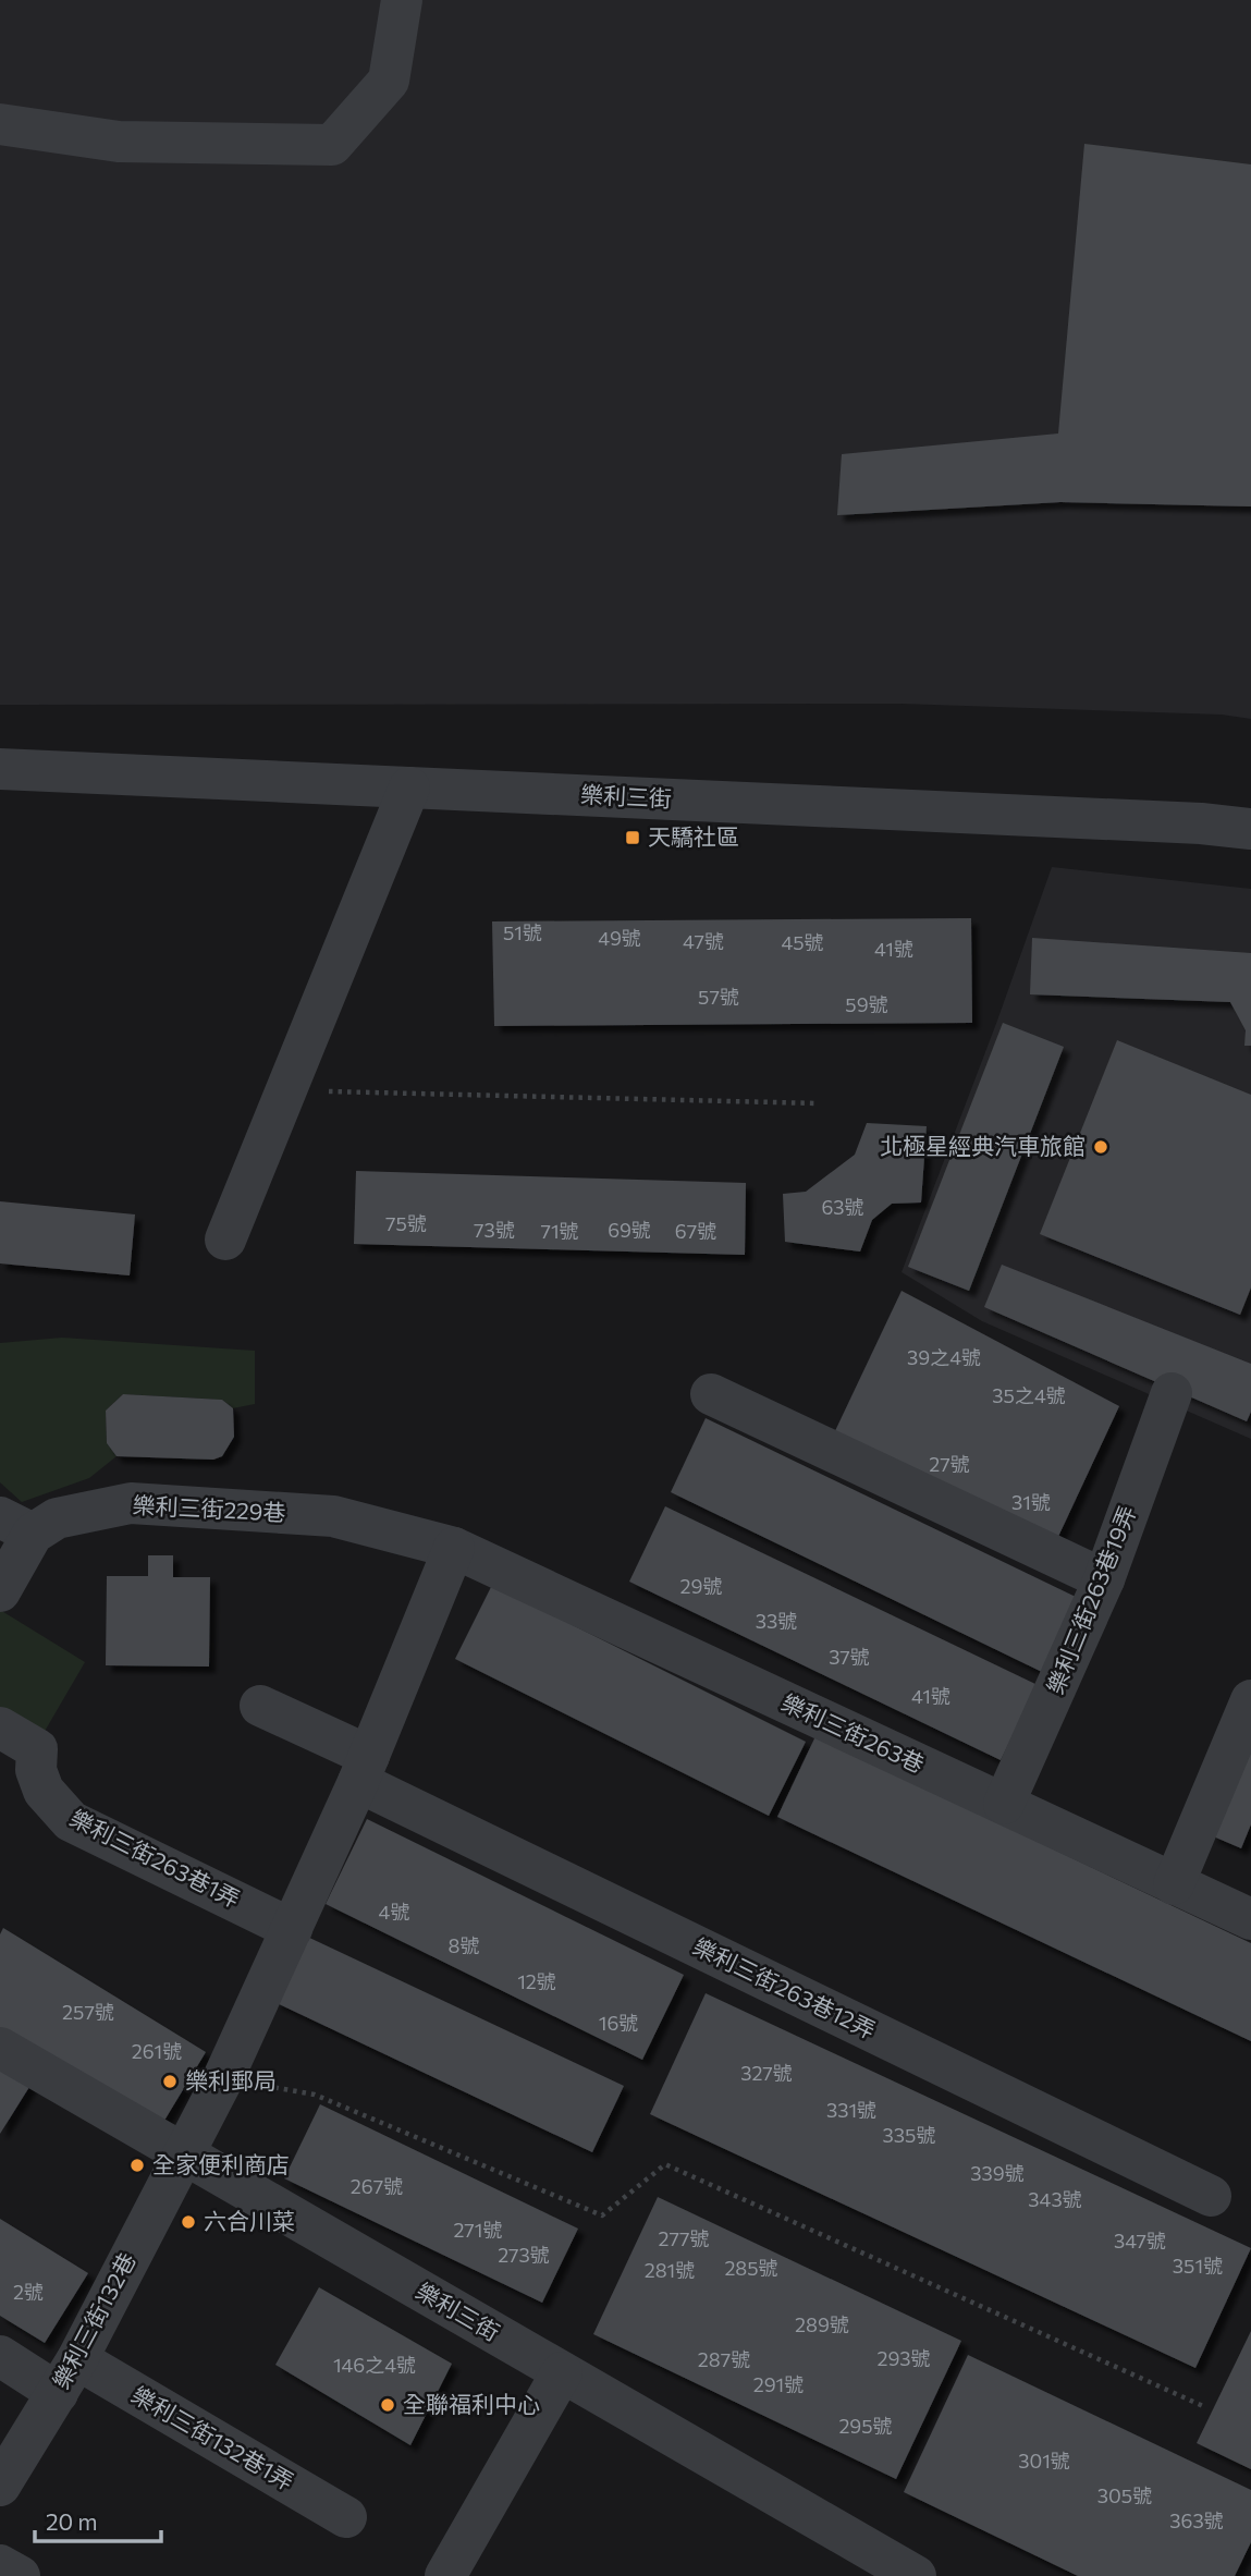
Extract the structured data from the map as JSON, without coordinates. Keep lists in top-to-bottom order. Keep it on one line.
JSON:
{"streets":{"street":["樂利三街","樂利三街229巷","樂利三街263巷19弄","樂利三街263巷","樂利三街263巷1弄","樂利三街263巷12弄","樂利三街132巷","樂利三街132巷1弄"]},"crossings":[["樂利三街","樂利三街132巷"],["樂利三街229巷","樂利三街263巷"],["樂利三街229巷","樂利三街132巷"],["樂利三街263巷19弄","樂利三街263巷"],["樂利三街263巷","樂利三街132巷"],["樂利三街263巷1弄","樂利三街132巷"],["樂利三街263巷12弄","樂利三街132巷"],["樂利三街132巷","樂利三街132巷1弄"]],"places":{"transit":["天驕社區"],"other":["北極星經典汽車旅館","樂利郵局","全家便利商店","六合川菜","全聯福利中心"]},"house_numbers":["51號","49號","47號","45號","41號","57號","59號","63號","75號","73號","69號","71號","67號","39之4號","35之4號","27號","31號","29號","33號","37號","41號","4號","8號","12號","257號","16號","261號","327號","331號","335號","339號","267號","343號","271號","277號","347號","273號","351號","285號","281號","2號","289號","293號","287號","146之4號","291號","295號","301號","305號","363號"],"scale_bar":"20 m"}
